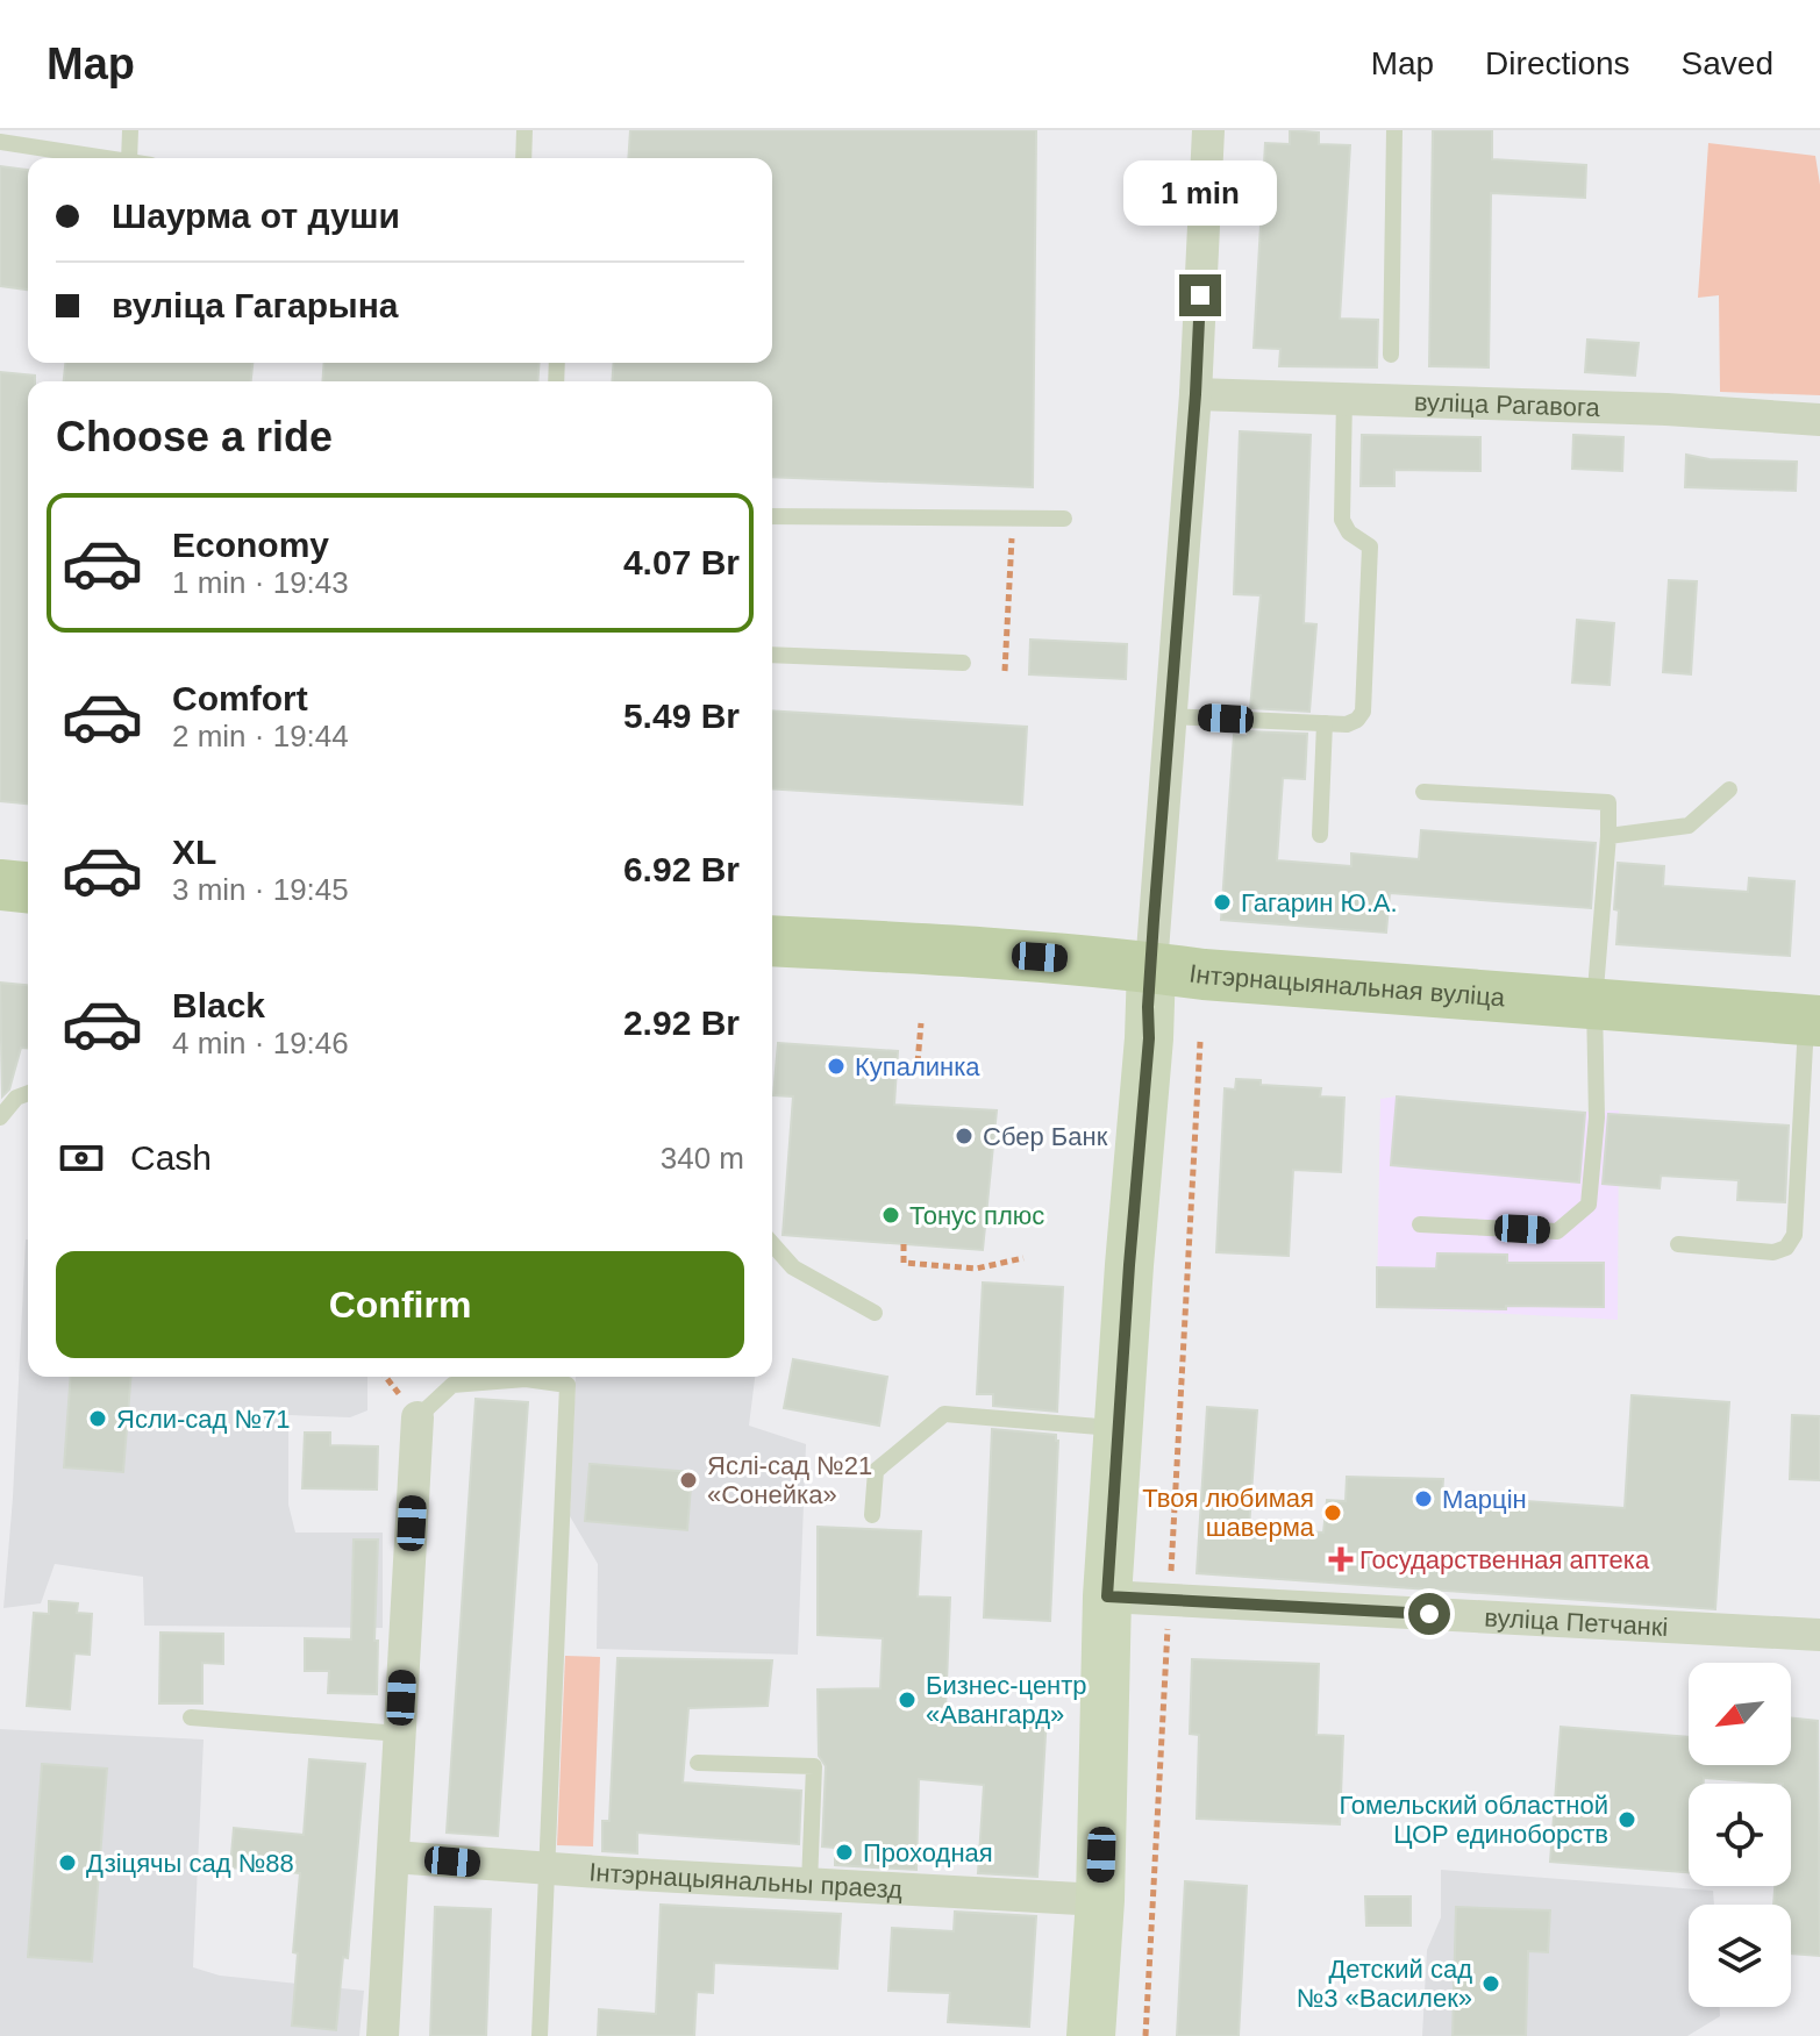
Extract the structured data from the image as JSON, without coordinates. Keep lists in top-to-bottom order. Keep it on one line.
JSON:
{"streets":{"main road":["Інтэрнацыянальная вуліца"],"street":["вуліца Рагавога","вуліца Петчанкі","Інтэрнацыянальны праезд"]},"places":{"other":["Гагарин Ю.А.","Купалинка","Сбер Банк","Тонус плюс","Ясли-сад №71","Яслі-сад №21 «Сонейка»","Марцін","Твоя любимая шаверма","Бизнес-центр «Авангард»","Гомельский областной ЦОР единоборств","Проходная","Дзіцячы сад №88","Детский сад №3 «Василек»"],"health":["Государственная аптека"]},"north":"bottom left","page":{"header":"Map","nav":["Map","Directions","Saved"],"banner":["Шаурма от души","вуліца Гагарына"],"bubble":"1 min","heading":"Choose a ride","list":[{"name":"Economy","note":"1 min · 19:43","value":"4.07 Br"},{"name":"Comfort","note":"2 min · 19:44","value":"5.49 Br"},{"name":"XL","note":"3 min · 19:45","value":"6.92 Br"},{"name":"Black","note":"4 min · 19:46","value":"2.92 Br"}],"pay":["Cash","340 m"],"buttons":"Confirm"}}
